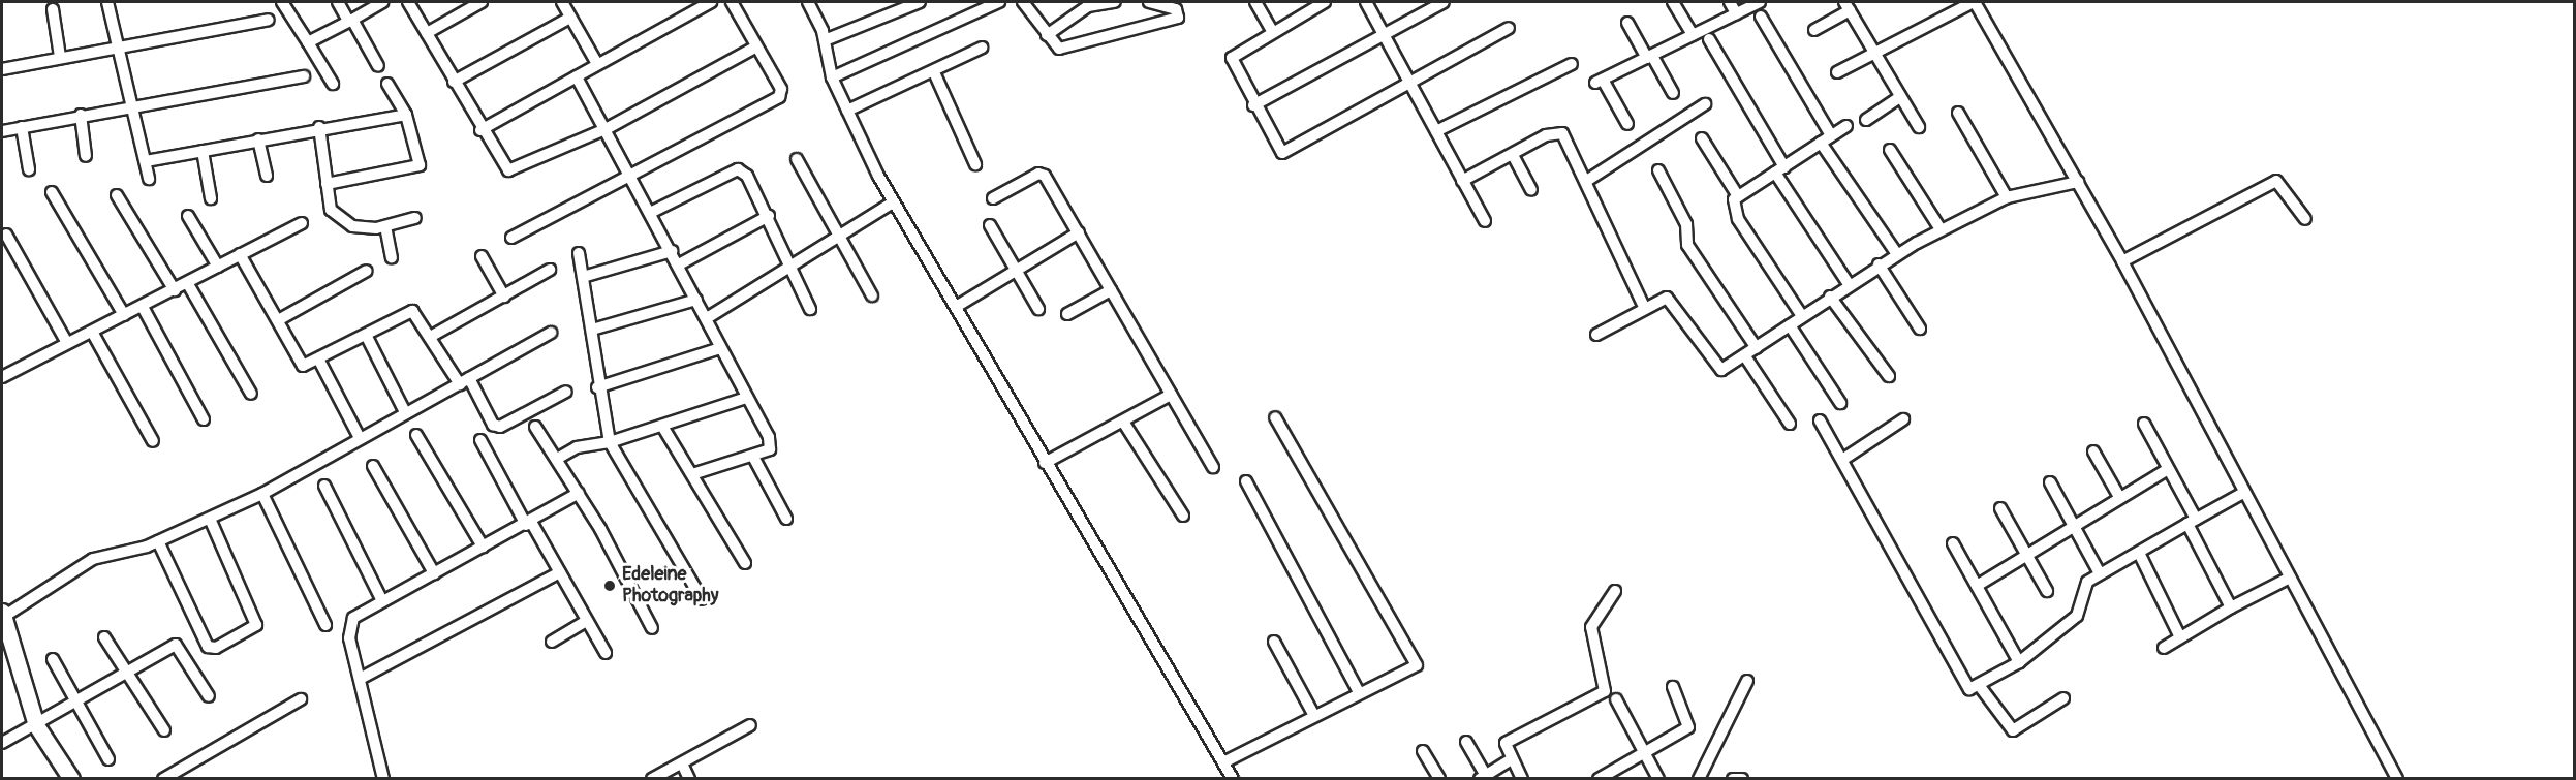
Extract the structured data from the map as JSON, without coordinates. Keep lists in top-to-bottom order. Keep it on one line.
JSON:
{"places":["Edeleine Photography"]}
